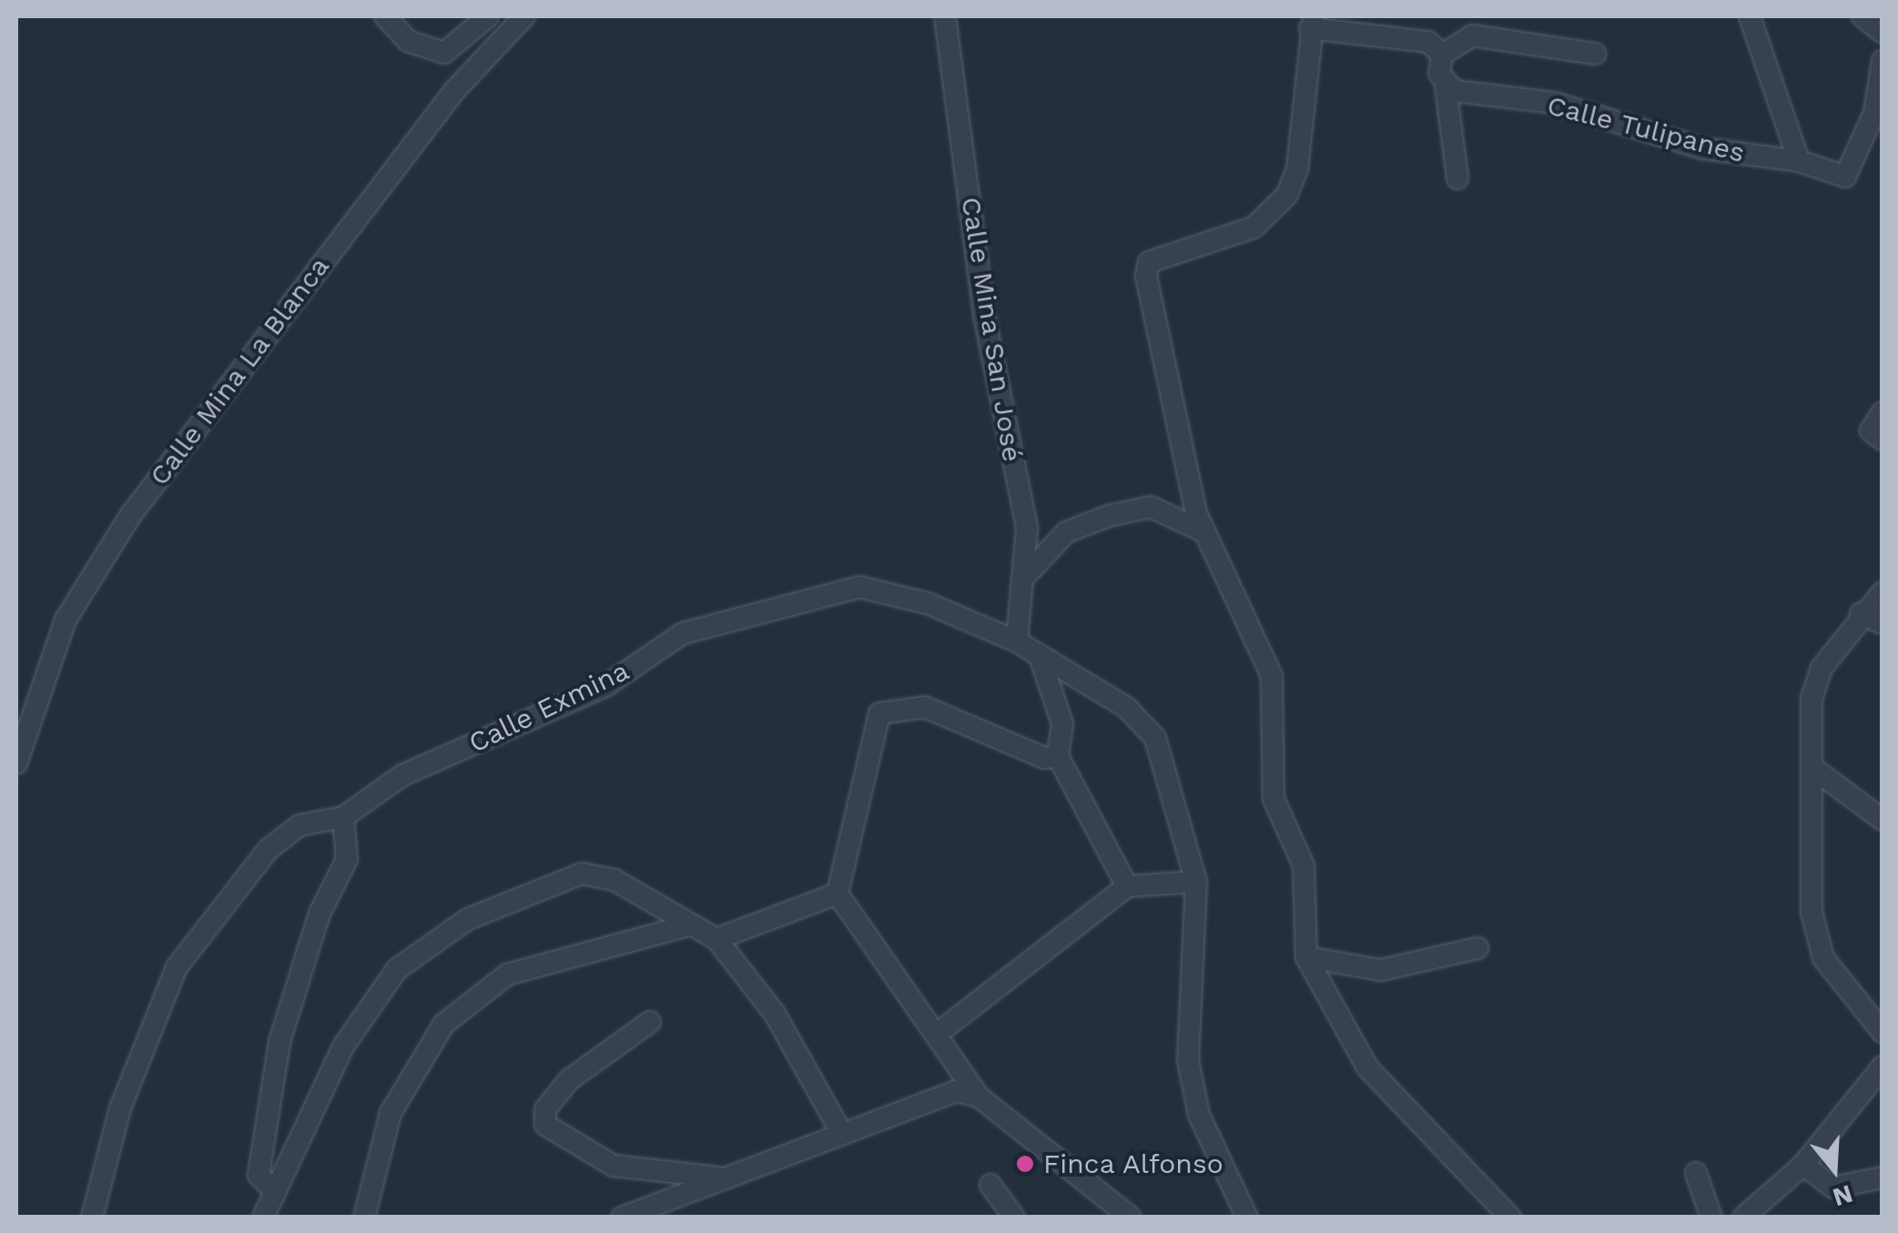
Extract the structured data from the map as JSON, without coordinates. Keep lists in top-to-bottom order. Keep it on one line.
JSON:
{"streets":{"street":["Calle Tulipanes","Calle Mina San José","Calle Mina La Blanca","Calle Exmina"]},"crossings":[["Calle Mina San José","Calle Exmina"]],"places":["Finca Alfonso"],"north":"bottom"}
